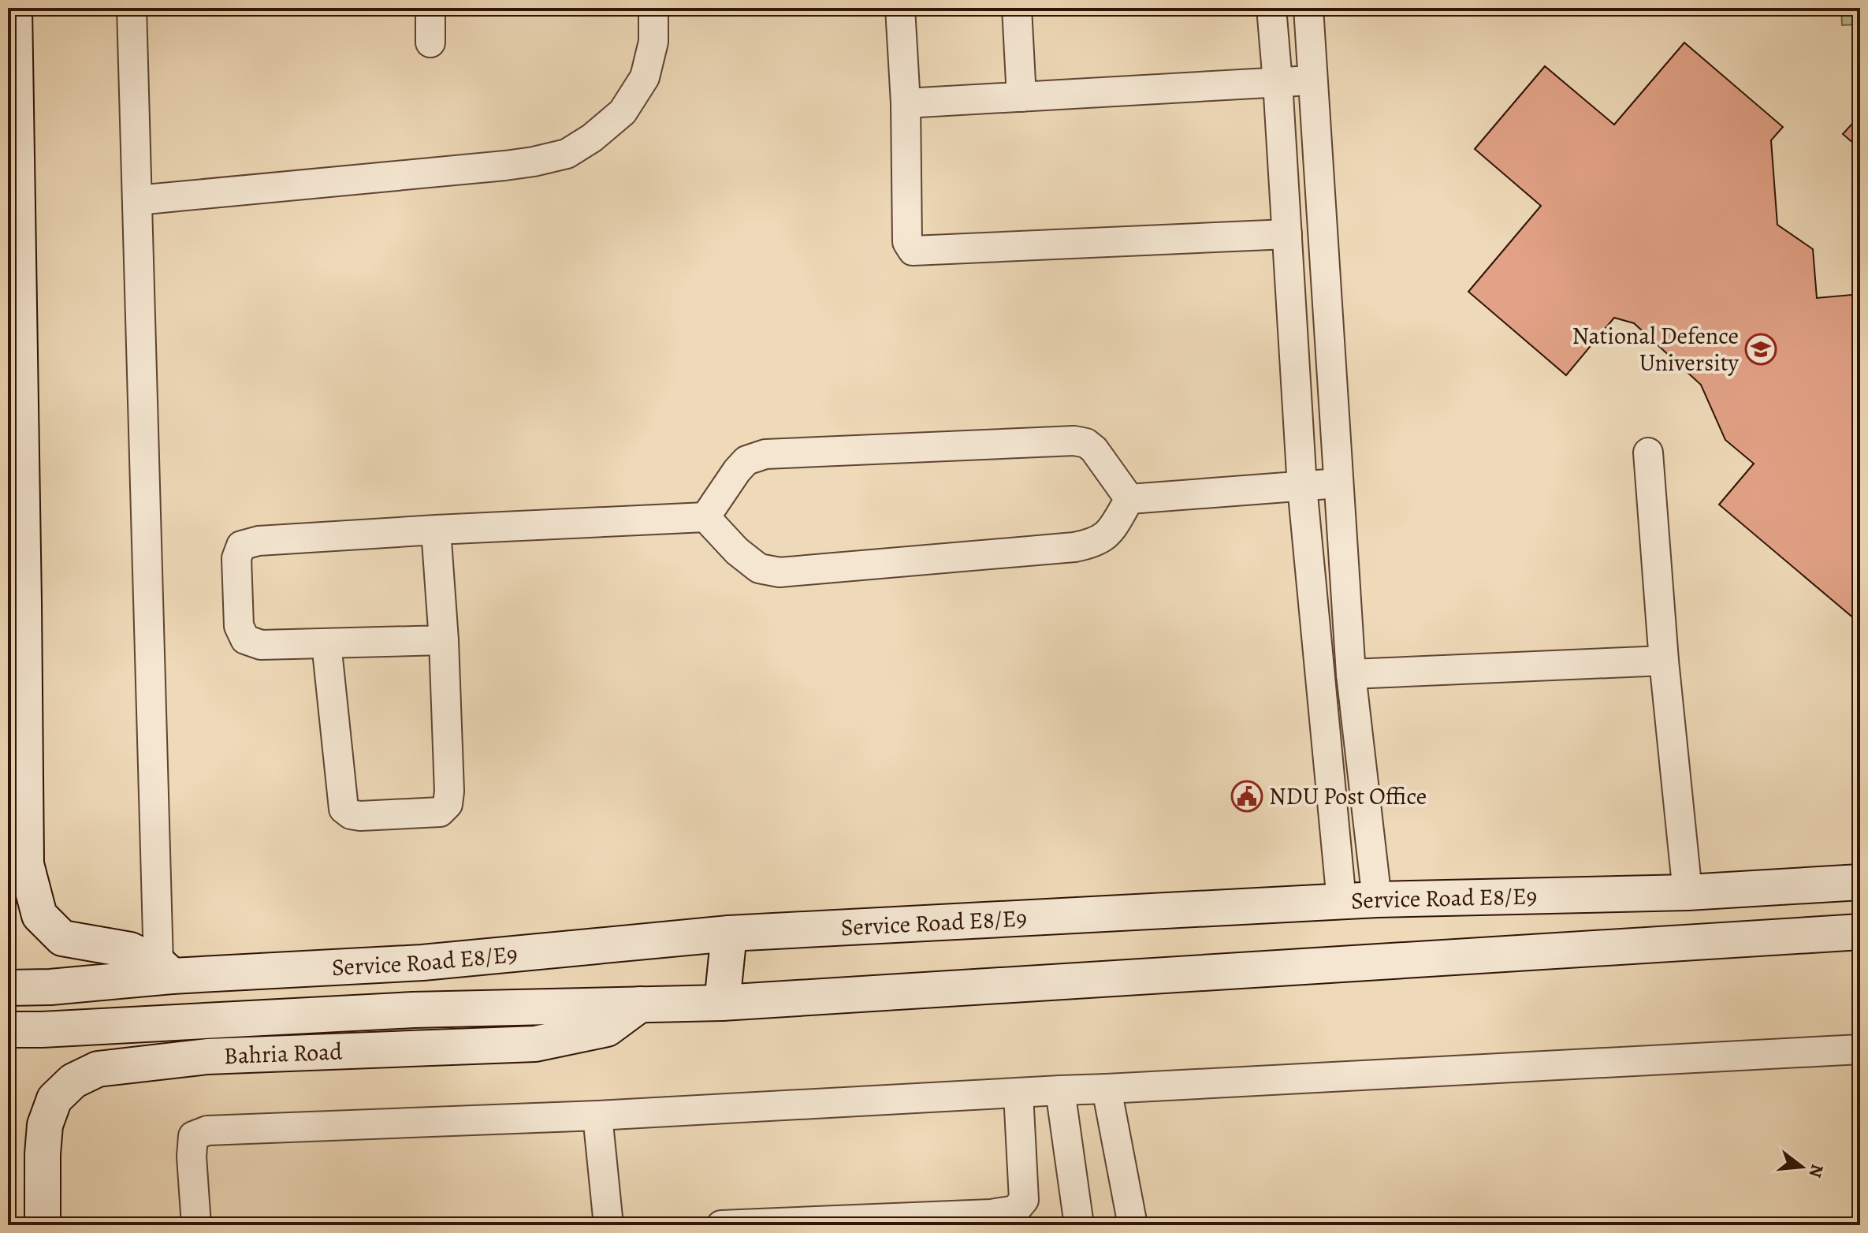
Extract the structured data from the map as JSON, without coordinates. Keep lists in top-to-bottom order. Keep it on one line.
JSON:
{"streets":{"street":["Service Road E8/E9","Bahria Road"]},"crossings":[["Service Road E8/E9","Bahria Road"]],"places":{"school or university":["National Defence University"],"public building":["NDU Post Office"]},"north":"right"}
